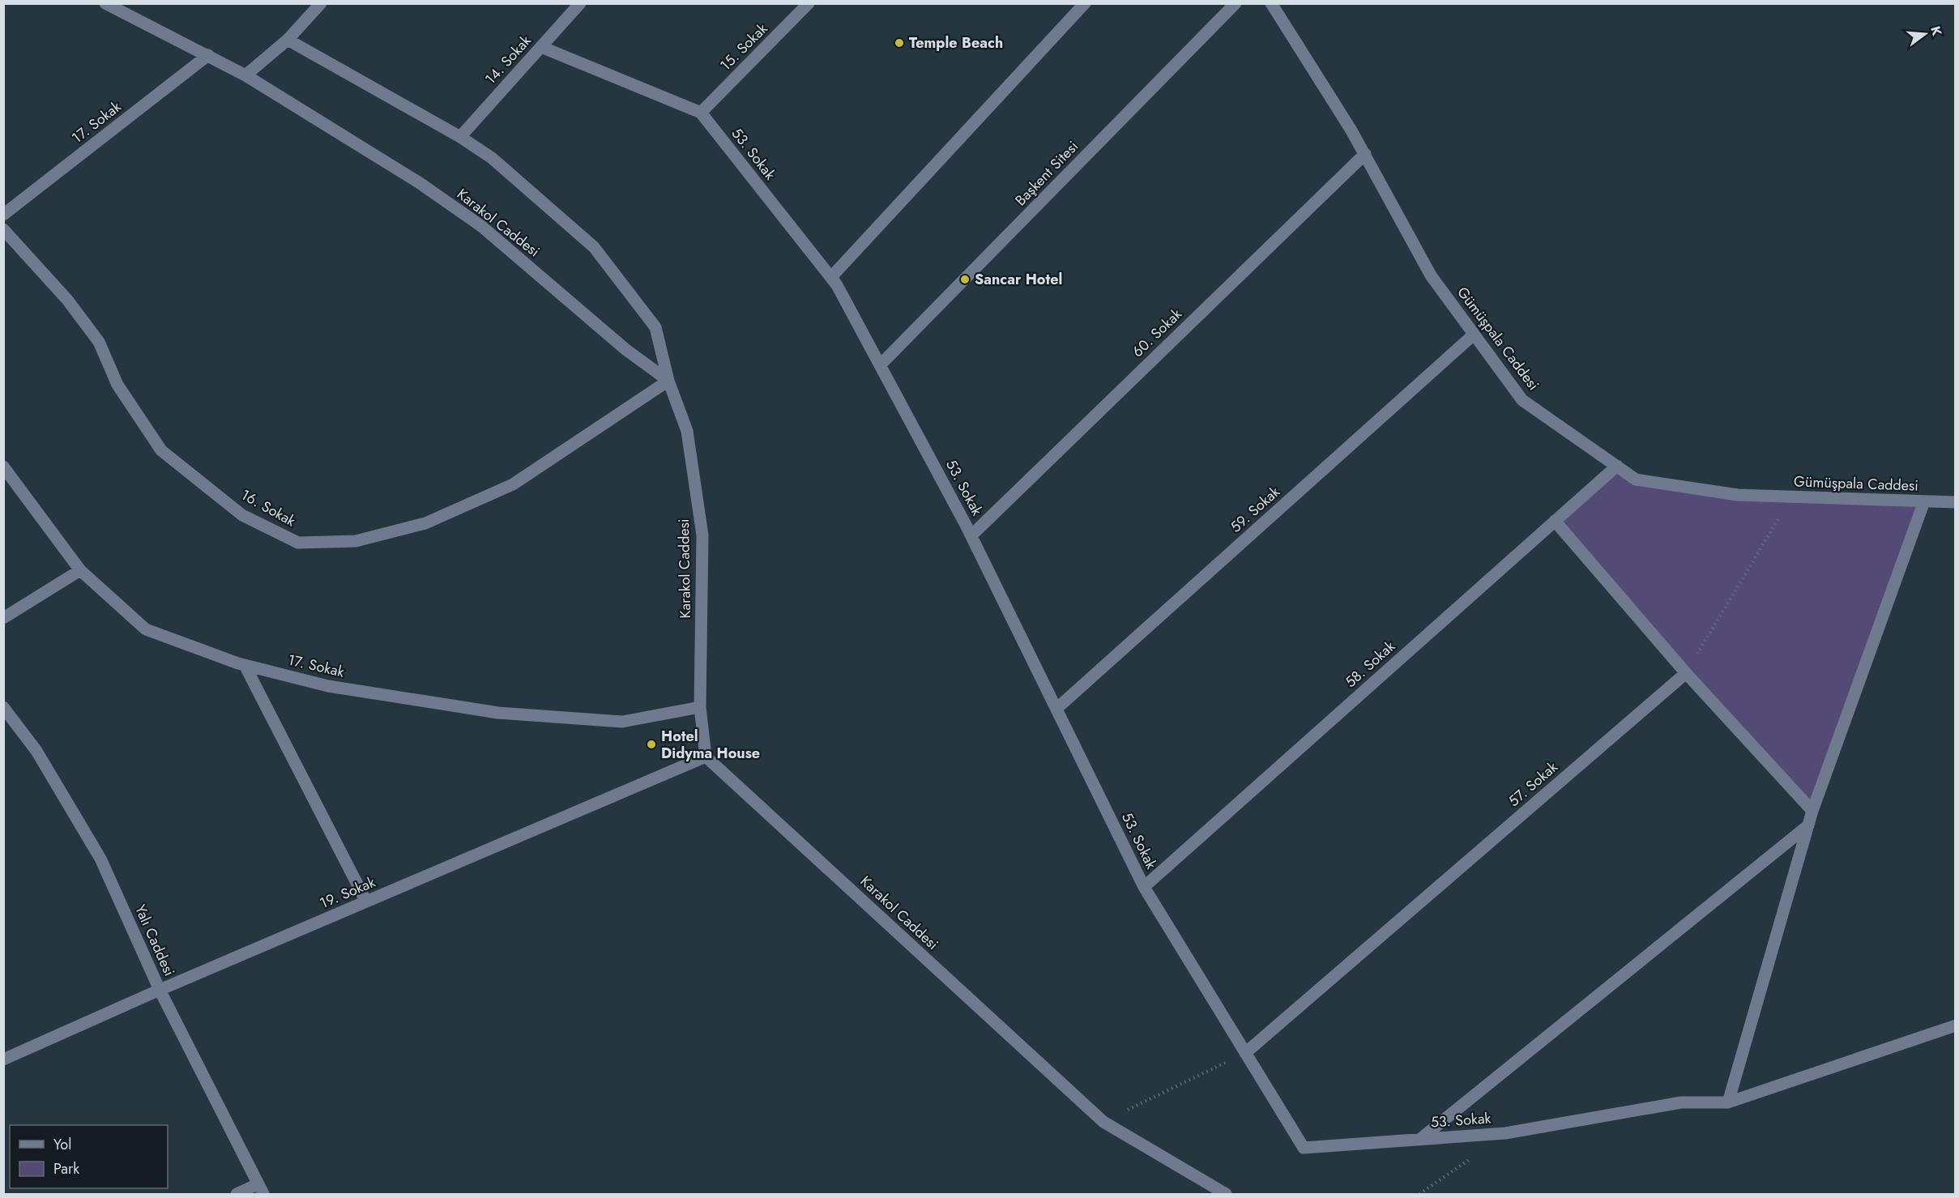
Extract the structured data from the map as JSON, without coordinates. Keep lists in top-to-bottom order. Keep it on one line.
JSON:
{"streets":{"street":["15. Sokak","14. Sokak","17. Sokak","53. Sokak","Başkent Sitesi","Karakol Caddesi","60. Sokak","Gümüşpala Caddesi","16. Sokak","59. Sokak","58. Sokak","57. Sokak","19. Sokak","Yalı Caddesi"]},"crossings":[["15. Sokak","53. Sokak"],["14. Sokak","53. Sokak"],["17. Sokak","Karakol Caddesi"],["53. Sokak","Başkent Sitesi"],["53. Sokak","60. Sokak"],["53. Sokak","59. Sokak"],["53. Sokak","58. Sokak"],["53. Sokak","57. Sokak"],["Karakol Caddesi","16. Sokak"],["Karakol Caddesi","19. Sokak"],["60. Sokak","Gümüşpala Caddesi"],["Gümüşpala Caddesi","59. Sokak"],["Gümüşpala Caddesi","58. Sokak"],["19. Sokak","Yalı Caddesi"]],"places":["Temple Beach","Sancar Hotel","Hotel Didyma House"],"legend":["Yol","Park"],"north":"right"}
